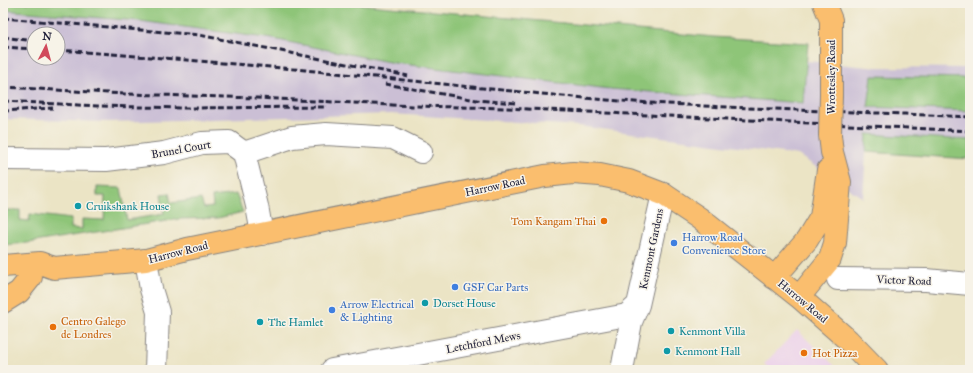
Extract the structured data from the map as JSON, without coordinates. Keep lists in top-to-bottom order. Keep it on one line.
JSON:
{"streets":{"main road":["Wrottesley Road","Harrow Road"],"street":["Brunel Court","Kenmont Gardens","Victor Road","Letchford Mews"]},"crossings":[["Wrottesley Road","Harrow Road"],["Harrow Road","Kenmont Gardens"],["Kenmont Gardens","Letchford Mews"]],"places":["Cruikshank House","Tom Kangam Thai","Harrow Road Convenience Store","GSF Car Parts","Dorset House","Arrow Electrical & Lighting","The Hamlet","Centro Galego de Londres","Kenmont Villa","Kenmont Hall","Hot Pizza"],"north":"top"}
